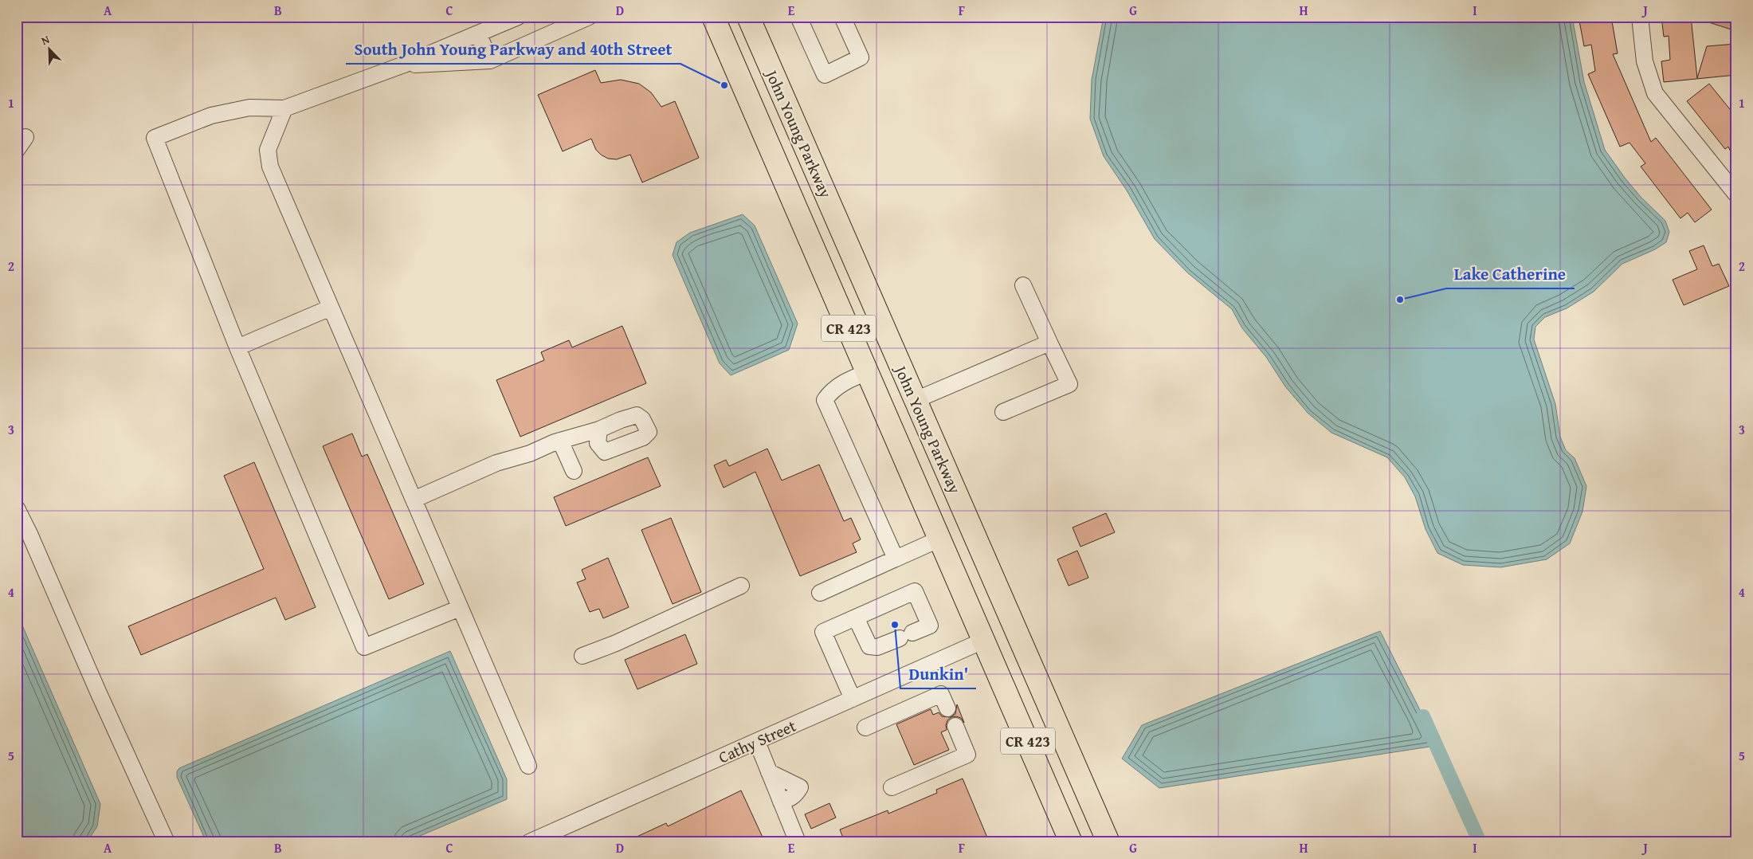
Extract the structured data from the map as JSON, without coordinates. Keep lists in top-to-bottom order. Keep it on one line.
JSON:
{"streets":{"highway":["John Young Parkway","CR 423"],"street":["Cathy Street"]},"crossings":[["John Young Parkway","Cathy Street"]],"places":["South John Young Parkway and 40th Street","Lake Catherine","Dunkin'"],"north":"top left","grid":{"columns":["A","B","C","D","E","F","G","H","I","J"],"rows":["1","2","3","4","5"]}}
